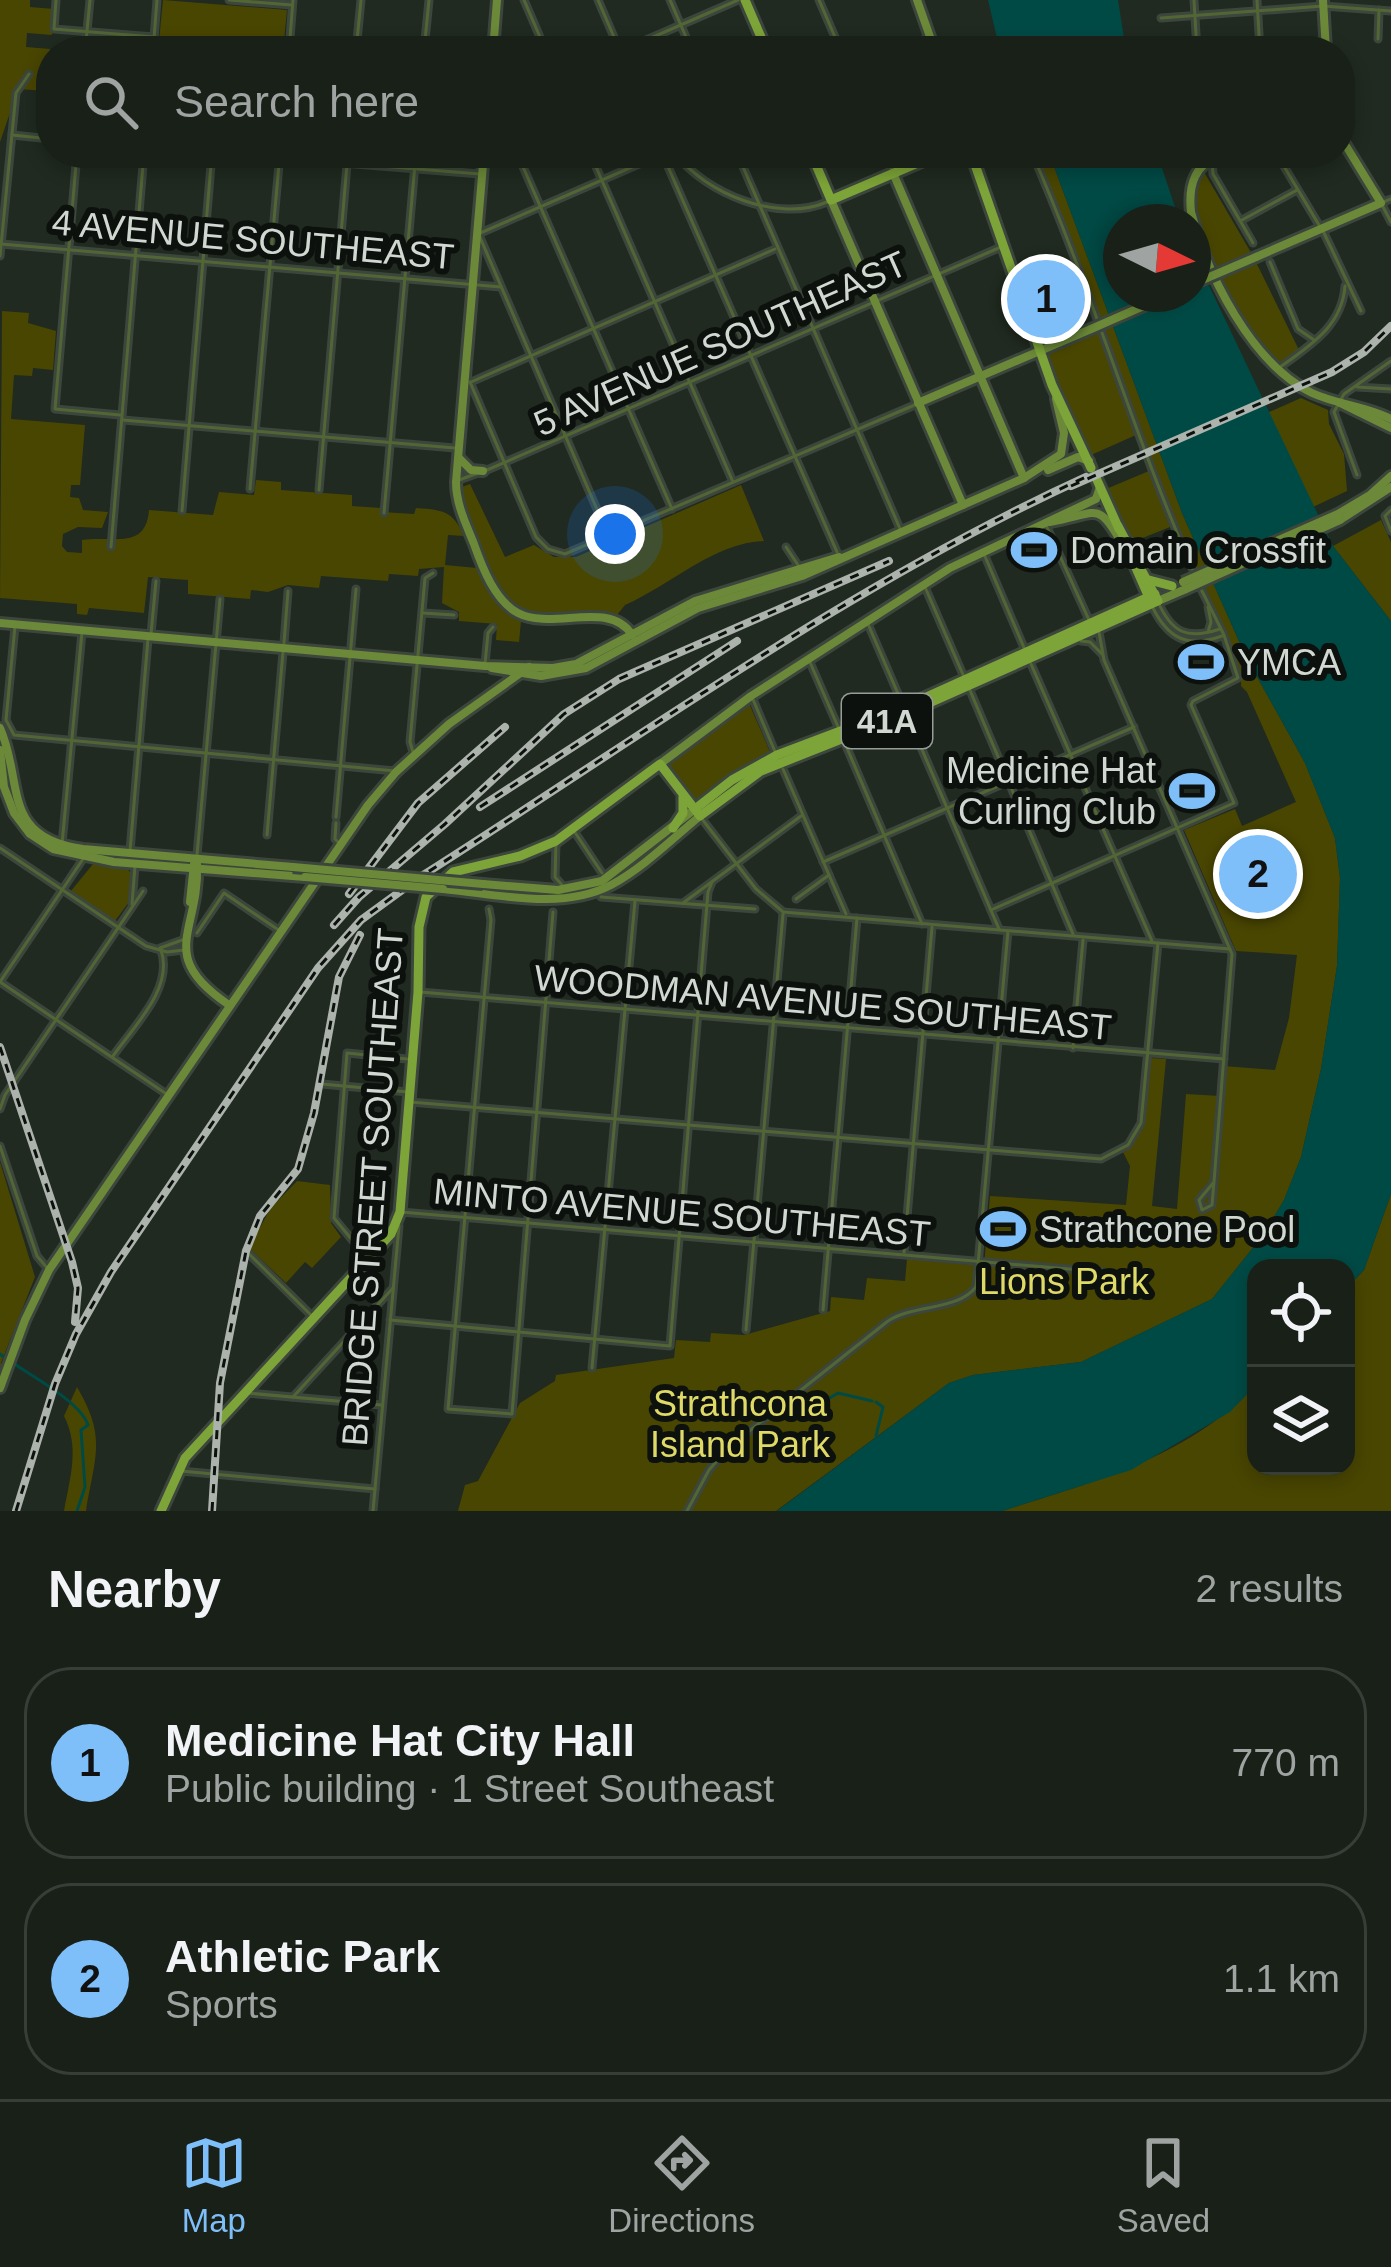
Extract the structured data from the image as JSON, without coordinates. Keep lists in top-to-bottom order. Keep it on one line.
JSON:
{"streets":{"main road":["41A","BRIDGE STREET SOUTHEAST"],"street":["4 AVENUE SOUTHEAST","5 AVENUE SOUTHEAST","WOODMAN AVENUE SOUTHEAST","MINTO AVENUE SOUTHEAST"]},"crossings":[["WOODMAN AVENUE SOUTHEAST","BRIDGE STREET SOUTHEAST"],["BRIDGE STREET SOUTHEAST","MINTO AVENUE SOUTHEAST"]],"parks":["Lions Park","Strathcona Island Park"],"places":{"sports":["Domain Crossfit","YMCA","Medicine Hat Curling Club","Strathcone Pool"]},"north":"right","page":{"search":"Search here","pins":["1","2"],"heading":["Nearby","2 results"],"list":[{"mark":"1","name":"Medicine Hat City Hall","note":"Public building · 1 Street Southeast","value":"770 m"},{"mark":"2","name":"Athletic Park","note":"Sports","value":"1.1 km"}],"nav":["Map","Directions","Saved"]}}
